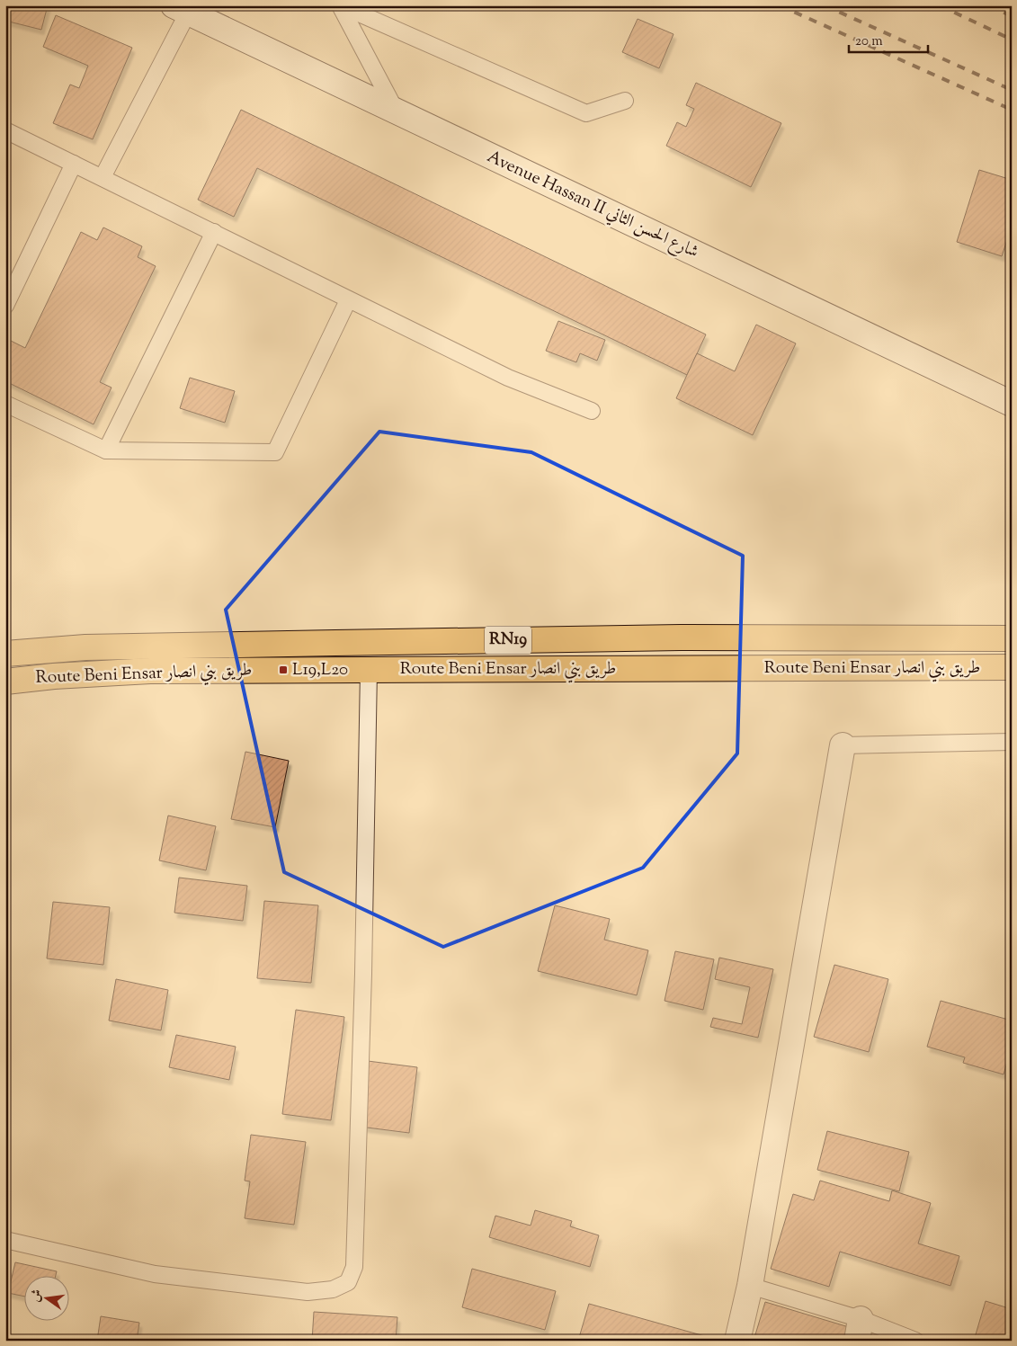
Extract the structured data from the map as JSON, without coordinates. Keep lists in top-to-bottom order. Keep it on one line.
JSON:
{"streets":{"highway":["RN19","Route Beni Ensar طريق بني انصار"],"street":["Avenue Hassan II شارع الحسن الثاني"]},"places":{"transit":["L19,L20"]},"scale_bar":"20 m","north":"left"}
